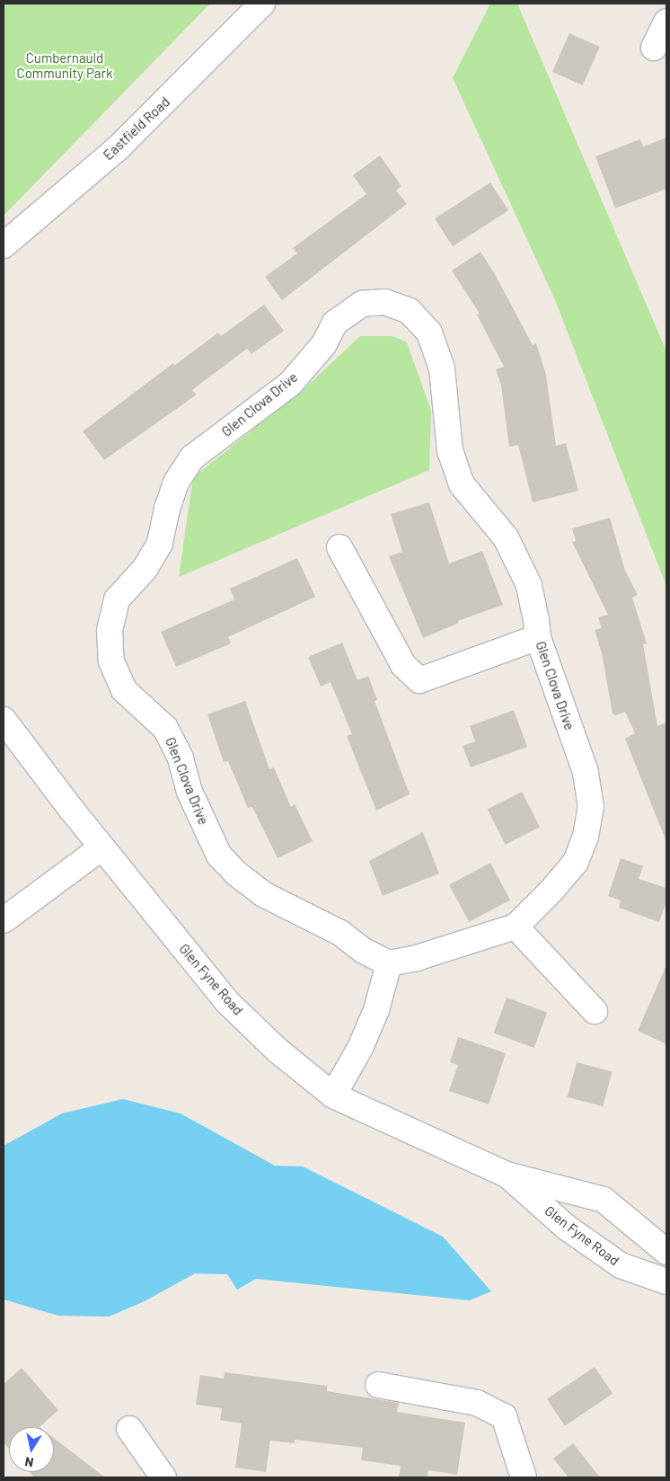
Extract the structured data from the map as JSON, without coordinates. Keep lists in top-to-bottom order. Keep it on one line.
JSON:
{"streets":{"street":["Eastfield Road","Glen Clova Drive","Glen Fyne Road"]},"parks":["Cumbernauld Community Park"],"north":"bottom"}
